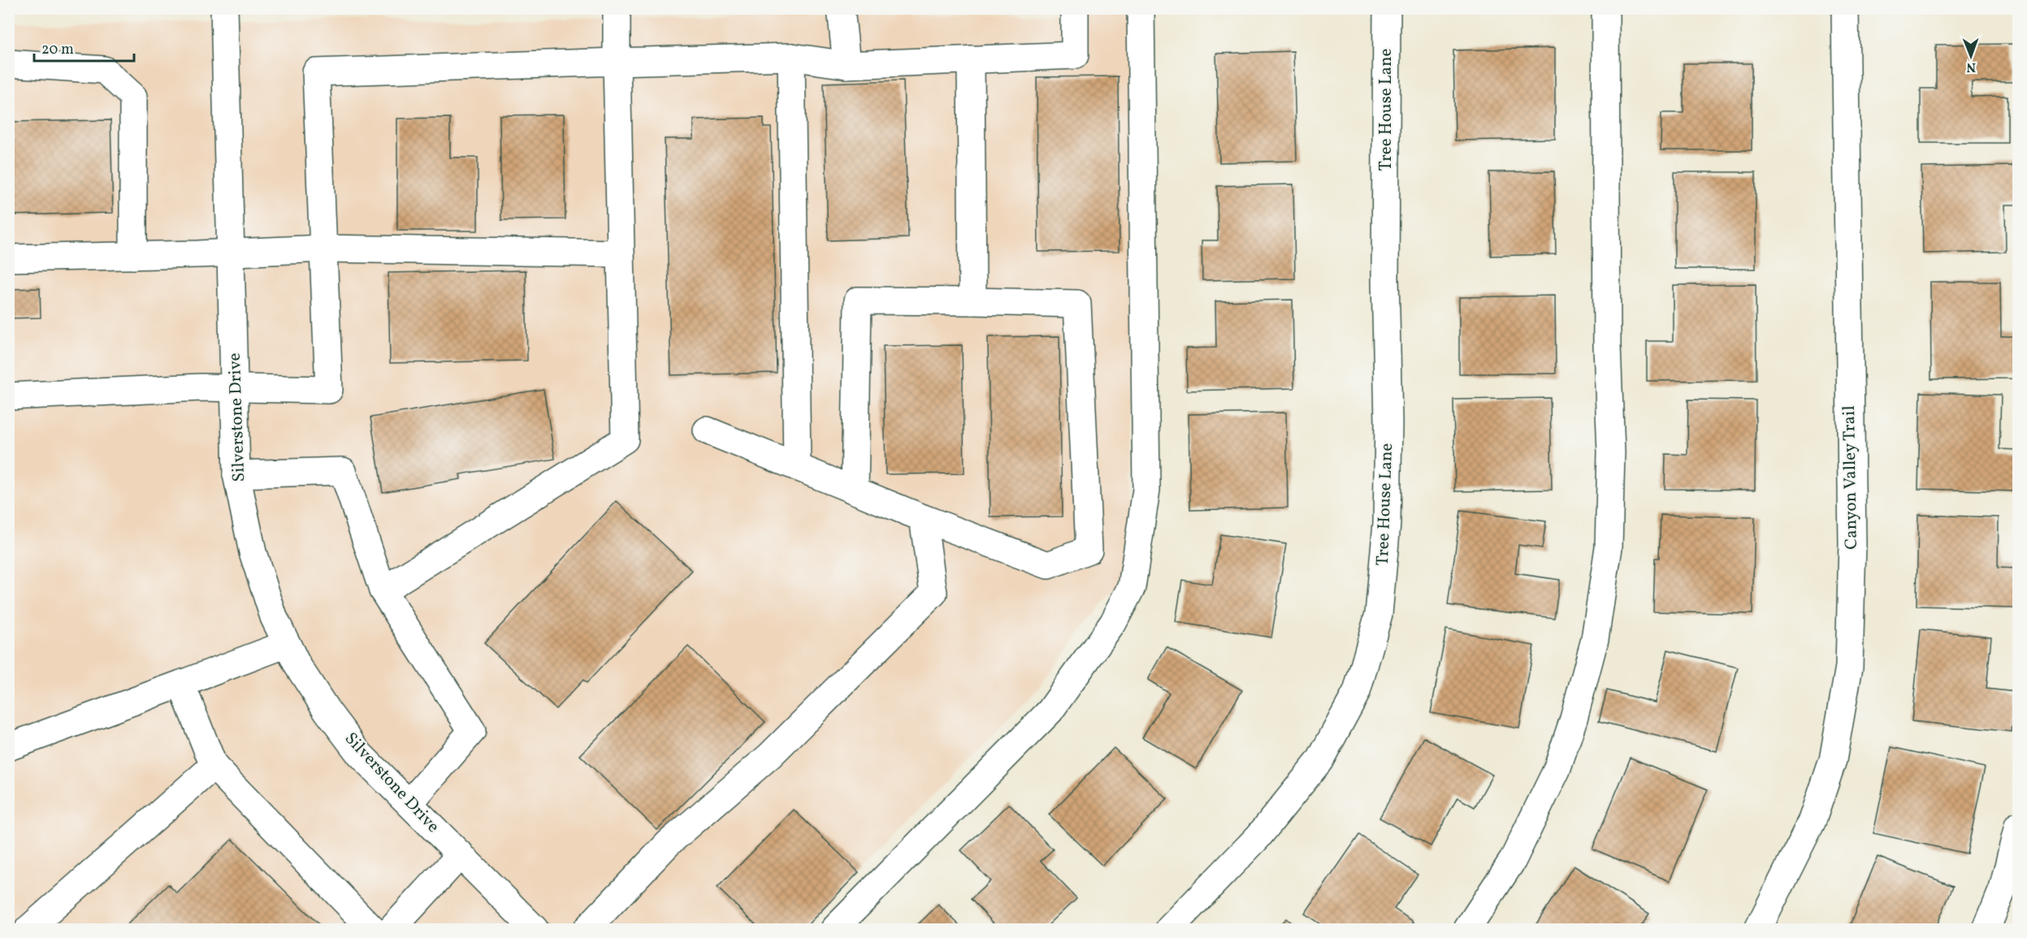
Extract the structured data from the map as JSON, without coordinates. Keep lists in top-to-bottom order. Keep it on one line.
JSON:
{"streets":{"street":["Tree House Lane","Silverstone Drive","Canyon Valley Trail"]},"scale_bar":"20 m","north":"bottom"}
